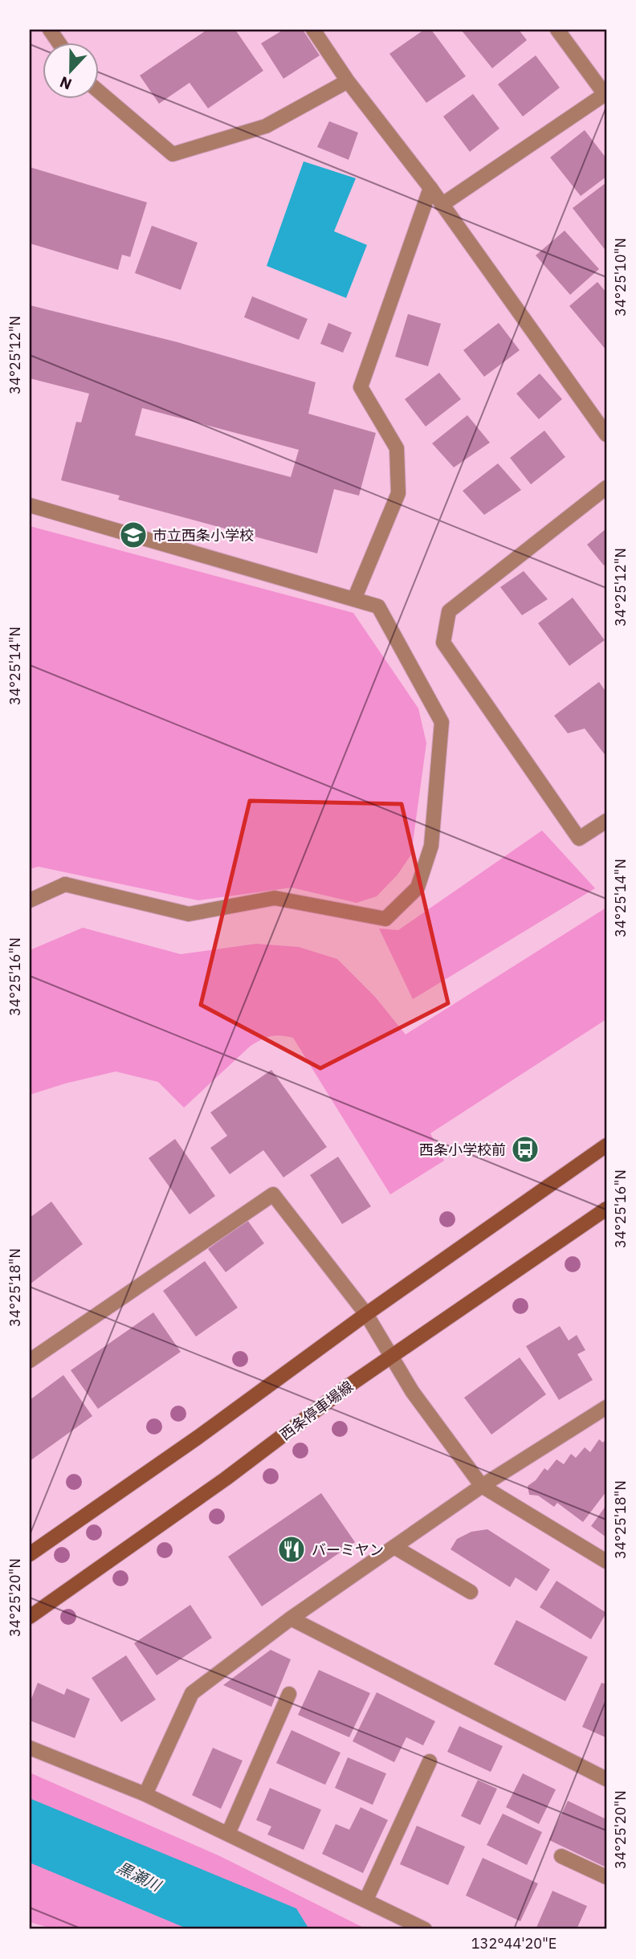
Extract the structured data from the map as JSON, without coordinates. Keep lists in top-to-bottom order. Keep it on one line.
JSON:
{"streets":{"main road":["西条停車場線"]},"water":["黒瀬川"],"places":{"school or university":["市立西条小学校"],"bus stop":["西条小学校前"],"restaurant":["バーミヤン"]},"north":"bottom","coordinates":["34°25'10\"N","34°25'12\"N","34°25'14\"N","34°25'16\"N","34°25'18\"N","34°25'20\"N","132°44'20\"E"]}
